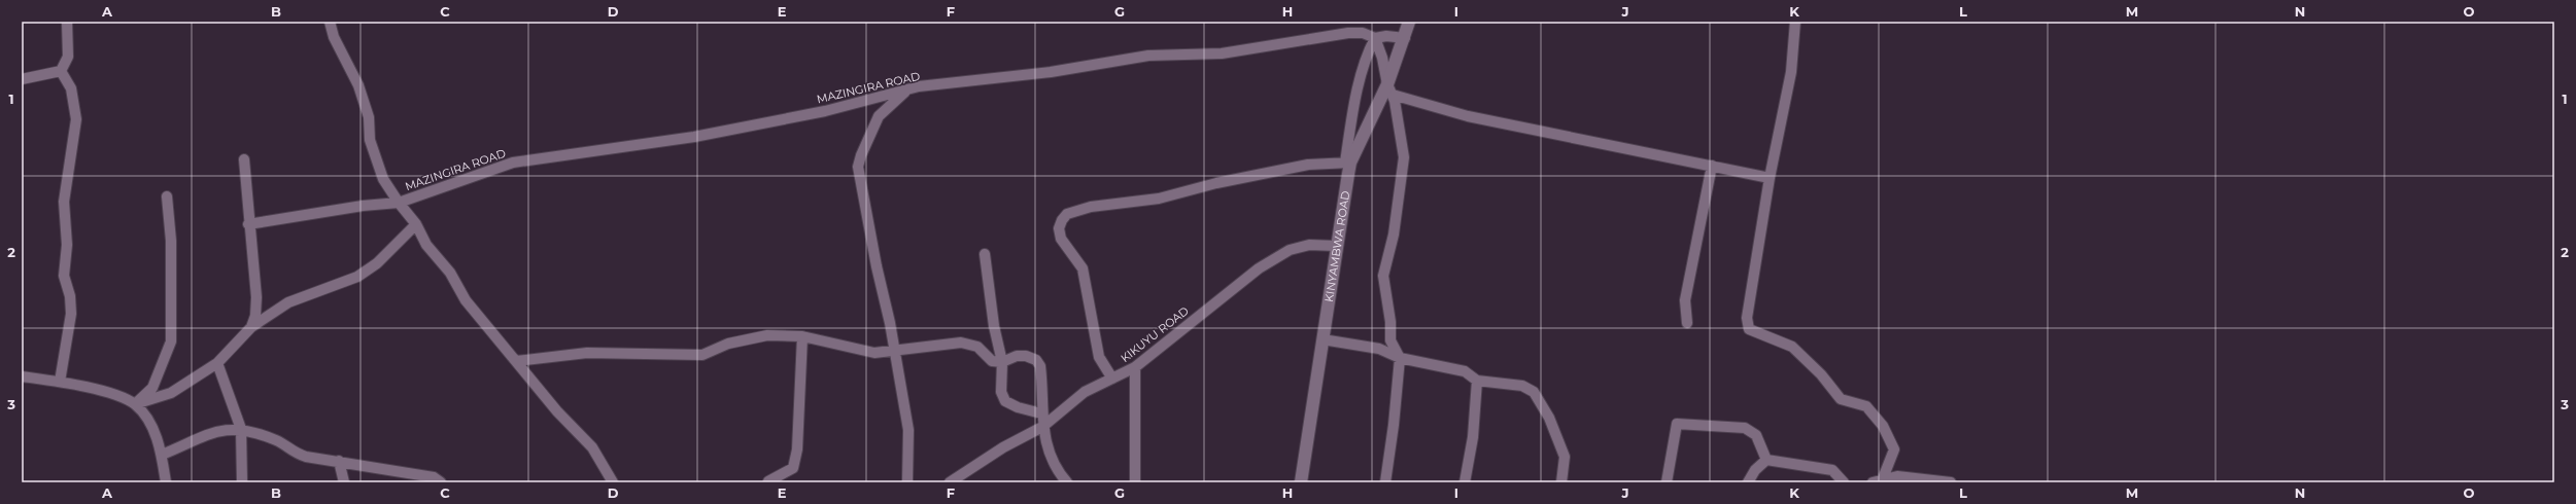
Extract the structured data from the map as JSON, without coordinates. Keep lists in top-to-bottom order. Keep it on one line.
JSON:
{"streets":{"street":["MAZINGIRA ROAD","KINYAMBWA ROAD","KIKUYU ROAD"]},"crossings":[["MAZINGIRA ROAD","KINYAMBWA ROAD"],["KINYAMBWA ROAD","KIKUYU ROAD"]],"grid":{"columns":["A","B","C","D","E","F","G","H","I","J","K","L","M","N","O"],"rows":["1","2","3"]}}
